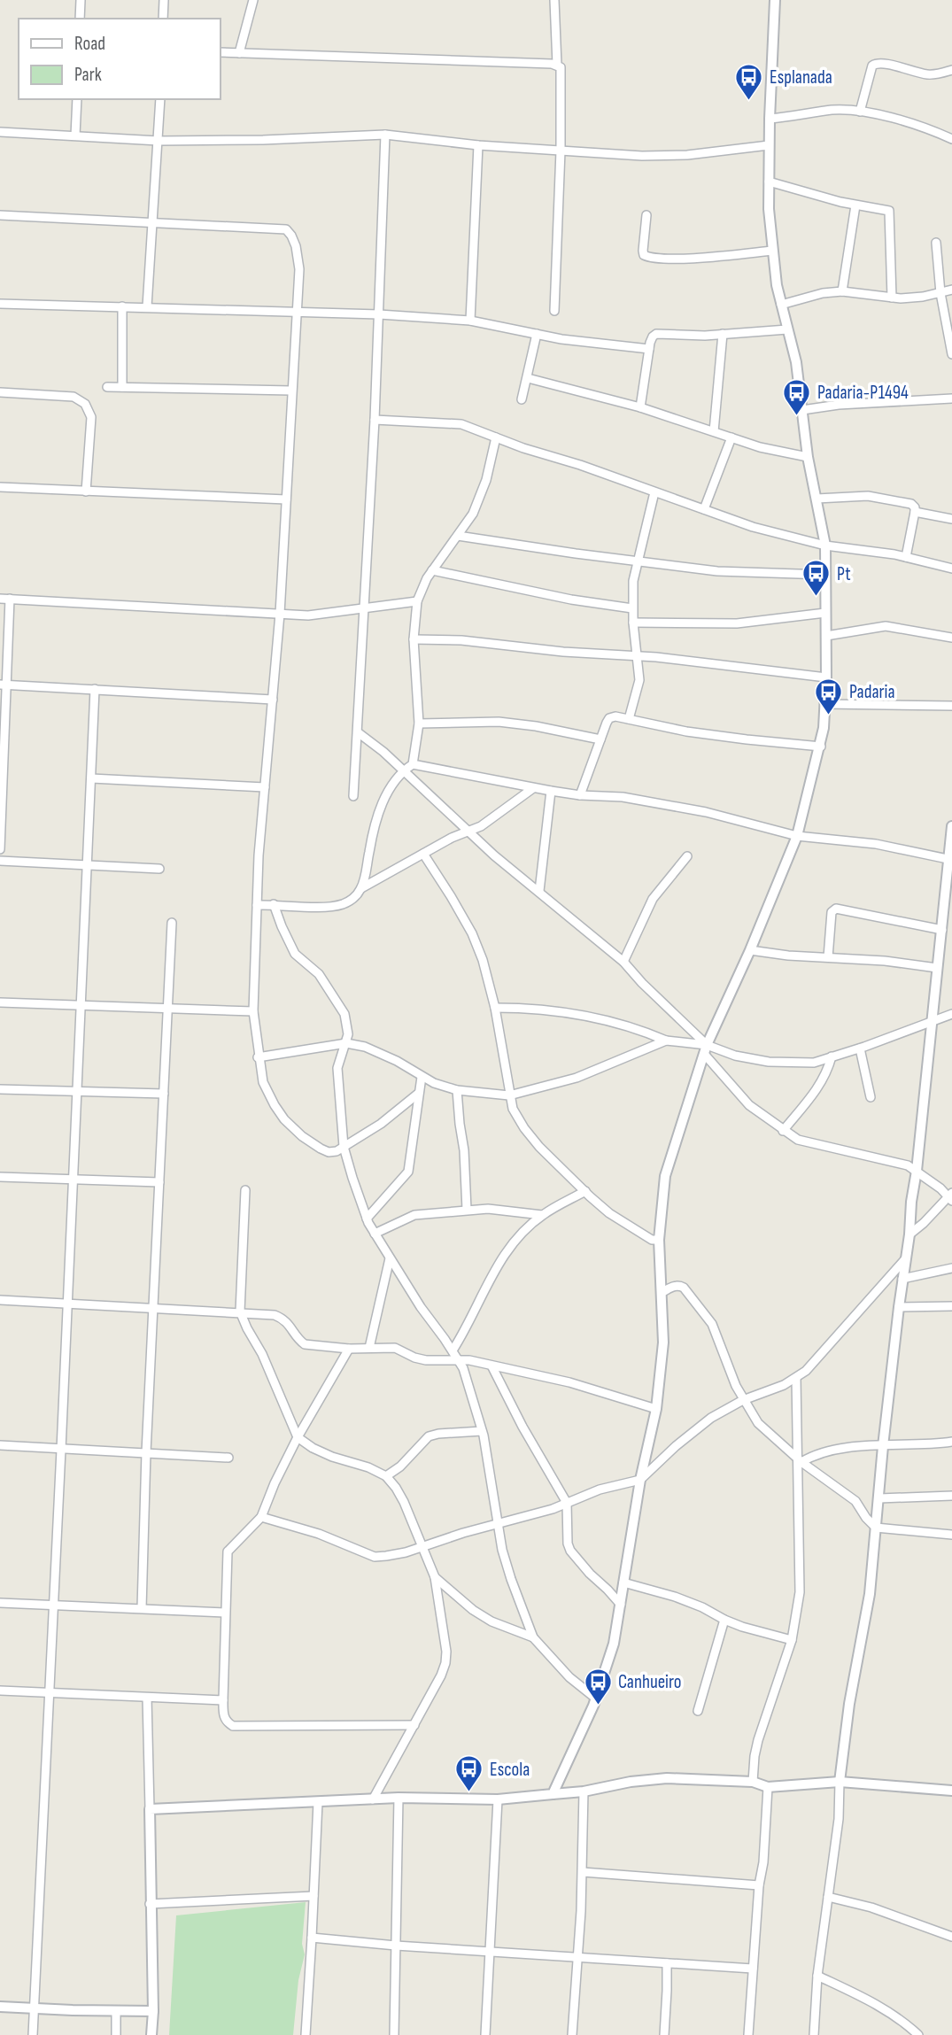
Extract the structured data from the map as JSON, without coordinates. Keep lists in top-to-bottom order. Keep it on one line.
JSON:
{"places":{"bus stop":["Esplanada","Padaria-P1494","Pt","Padaria","Canhueiro","Escola"]},"legend":["Road","Park"]}
